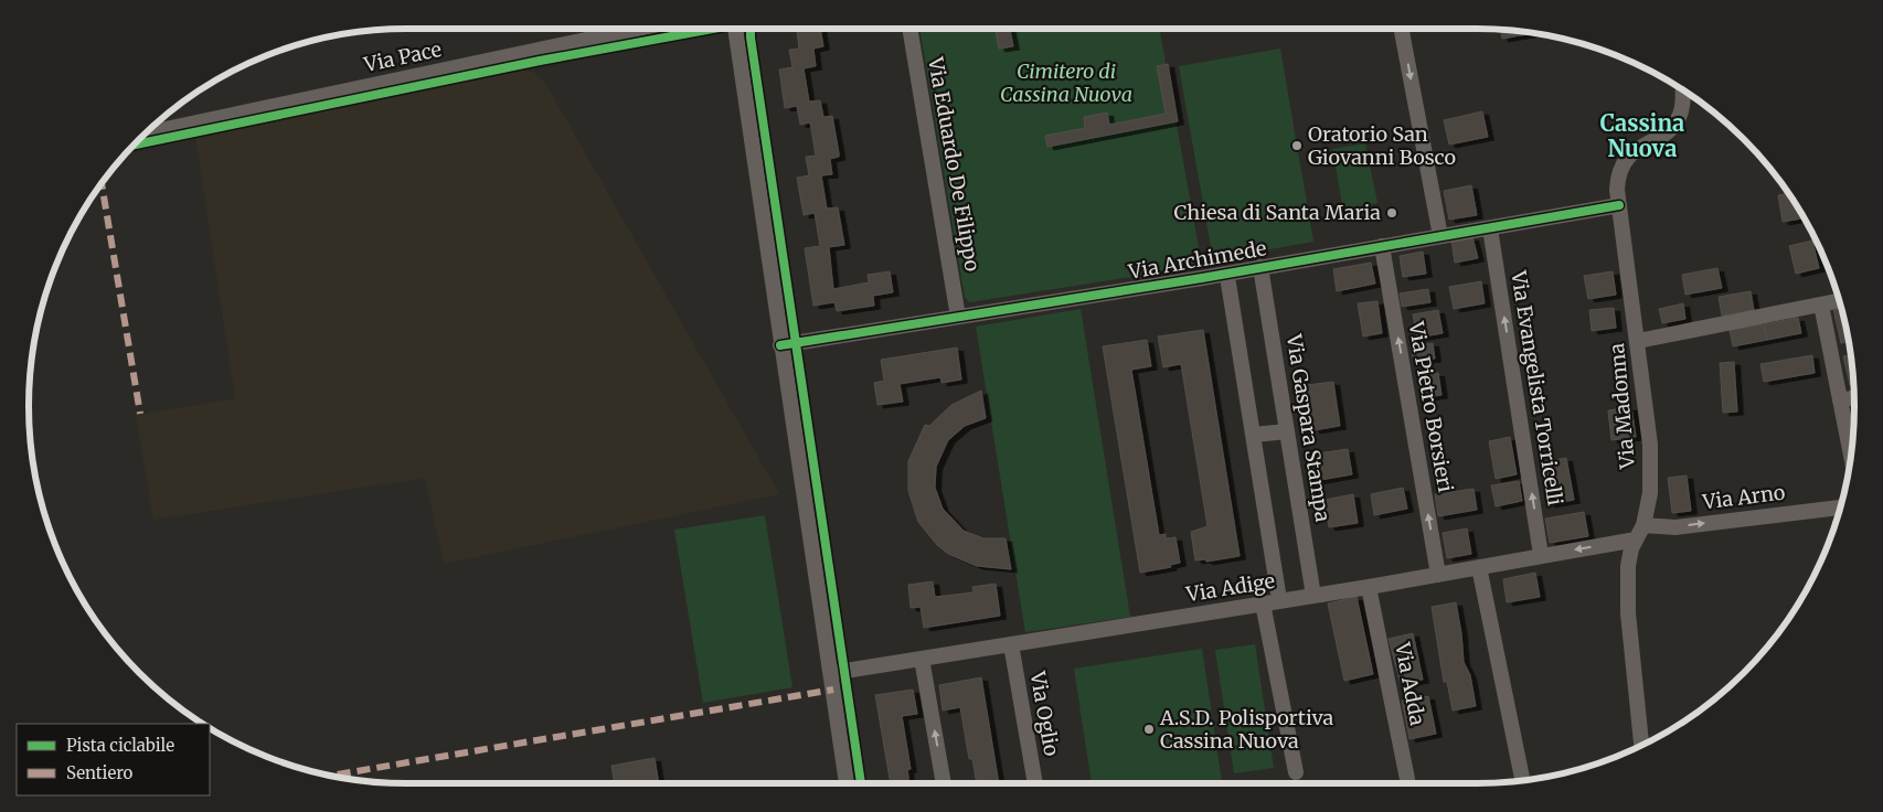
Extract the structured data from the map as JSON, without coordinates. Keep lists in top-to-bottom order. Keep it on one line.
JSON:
{"streets":{"street":["Via Pace","Via Eduardo De Filippo","Via Archimede","Via Evangelista Torricelli","Via Madonna","Via Pietro Borsieri","Via Gaspara Stampa","Via Arno","Via Adige","Via Adda","Via Oglio"]},"crossings":[["Via Eduardo De Filippo","Via Archimede"],["Via Archimede","Via Evangelista Torricelli"],["Via Archimede","Via Madonna"],["Via Archimede","Via Pietro Borsieri"],["Via Archimede","Via Gaspara Stampa"],["Via Evangelista Torricelli","Via Adige"],["Via Madonna","Via Arno"],["Via Madonna","Via Adige"],["Via Pietro Borsieri","Via Adige"],["Via Gaspara Stampa","Via Adige"],["Via Adige","Via Adda"],["Via Adige","Via Oglio"]],"one_way":["Via Evangelista Torricelli","Via Pietro Borsieri","Via Arno"],"districts":["Cassina Nuova"],"parks":["Cimitero di Cassina Nuova"],"places":["Oratorio San Giovanni Bosco","Chiesa di Santa Maria","A.S.D. Polisportiva Cassina Nuova"],"legend":["Pista ciclabile","Sentiero"]}
